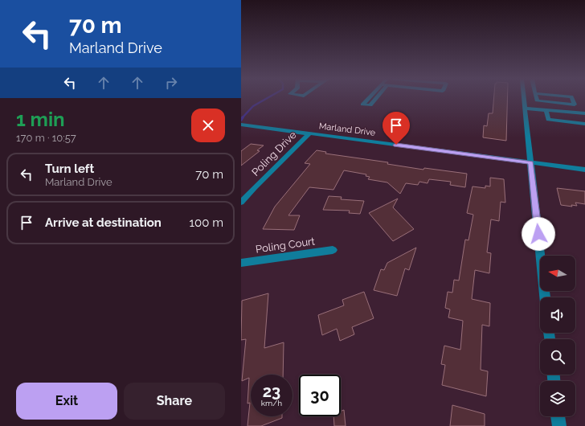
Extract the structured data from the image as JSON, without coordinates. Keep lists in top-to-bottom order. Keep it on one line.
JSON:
{"streets":{"street":["Marland Drive","Poling Drive","Poling Court"]},"crossings":[["Marland Drive","Poling Drive"]],"north":"left","page":{"turn":["70 m","Marland Drive"],"heading":["1 min","170 m · 10:57"],"list":[{"name":"Turn left","note":"Marland Drive","value":"70 m"},{"name":"Arrive at destination","value":"100 m"}],"speed":"23 km/h","limit":"30","buttons":["Exit","Share"]}}
